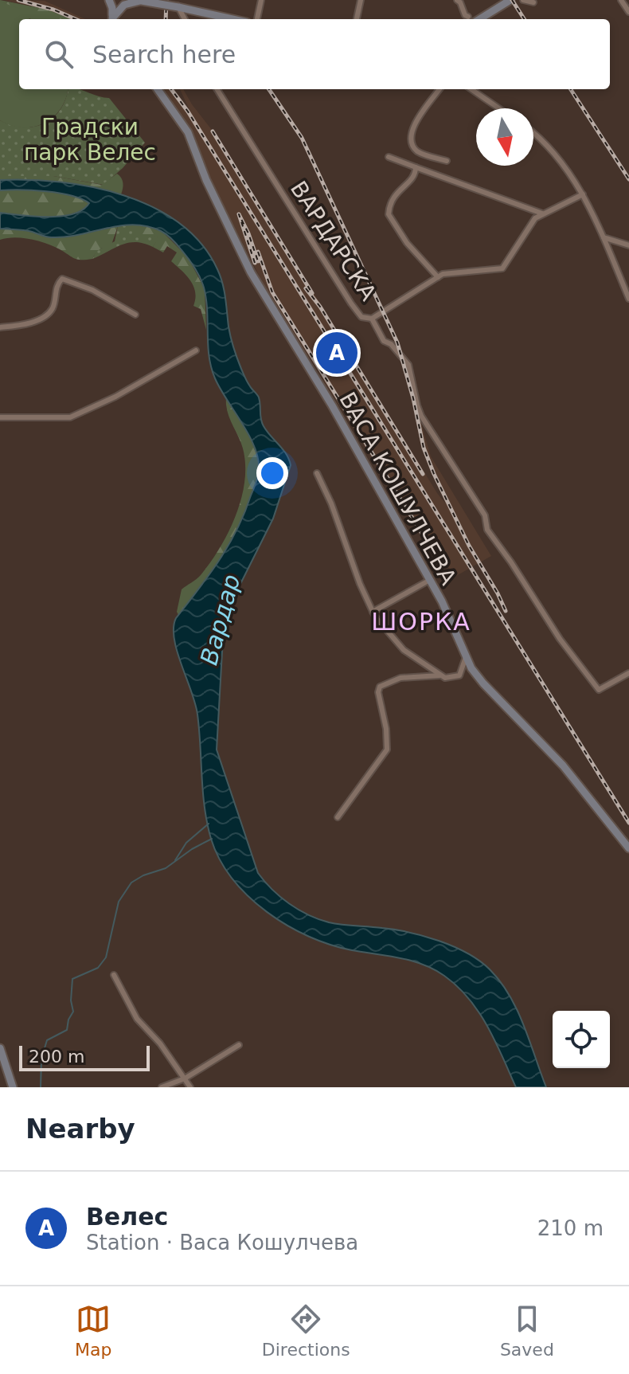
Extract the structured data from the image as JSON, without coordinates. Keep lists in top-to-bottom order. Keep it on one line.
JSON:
{"streets":{"main road":["ВАСА КОШУЛЧЕВА"],"street":["ВАРДАРСКА"]},"districts":["ШОРКА"],"water":["Вардар"],"parks":["Градски парк Велес"],"scale_bar":"200 m","north":"bottom","page":{"search":"Search here","pins":"A","scale":"200 m","heading":"Nearby","list":[{"mark":"A","name":"Велес","note":"Station · Васа Кошулчева","value":"210 m"}],"nav":["Map","Directions","Saved"]}}
